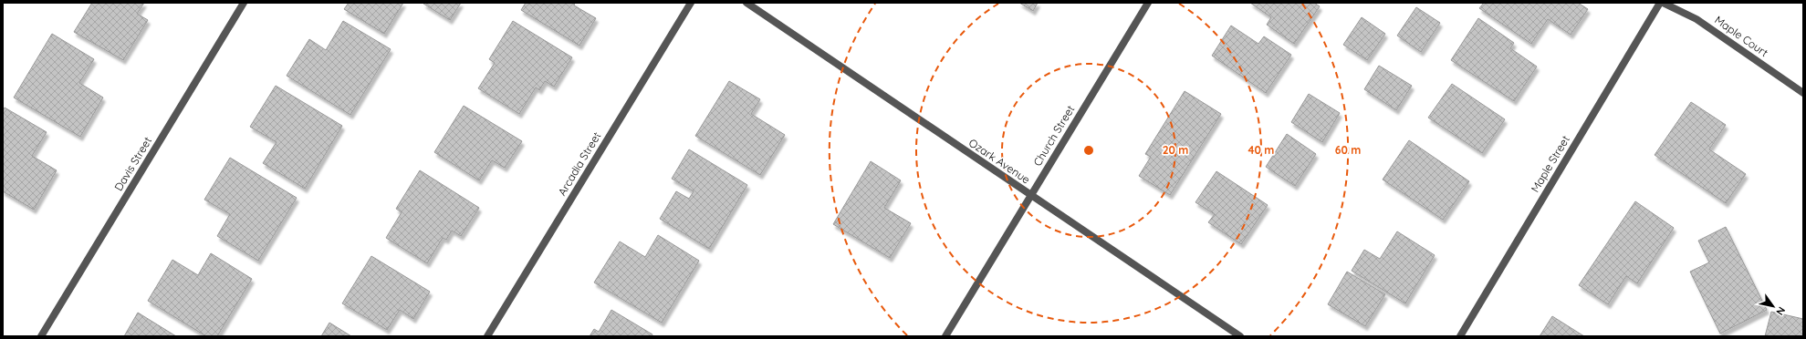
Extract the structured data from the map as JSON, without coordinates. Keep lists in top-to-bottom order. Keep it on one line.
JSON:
{"streets":{"street":["Maple Court","Church Street","Ozark Avenue","Davis Street","Arcadia Street","Maple Street"]},"crossings":[["Church Street","Ozark Avenue"]],"north":"bottom right","rings":["20 m","40 m","60 m"]}
